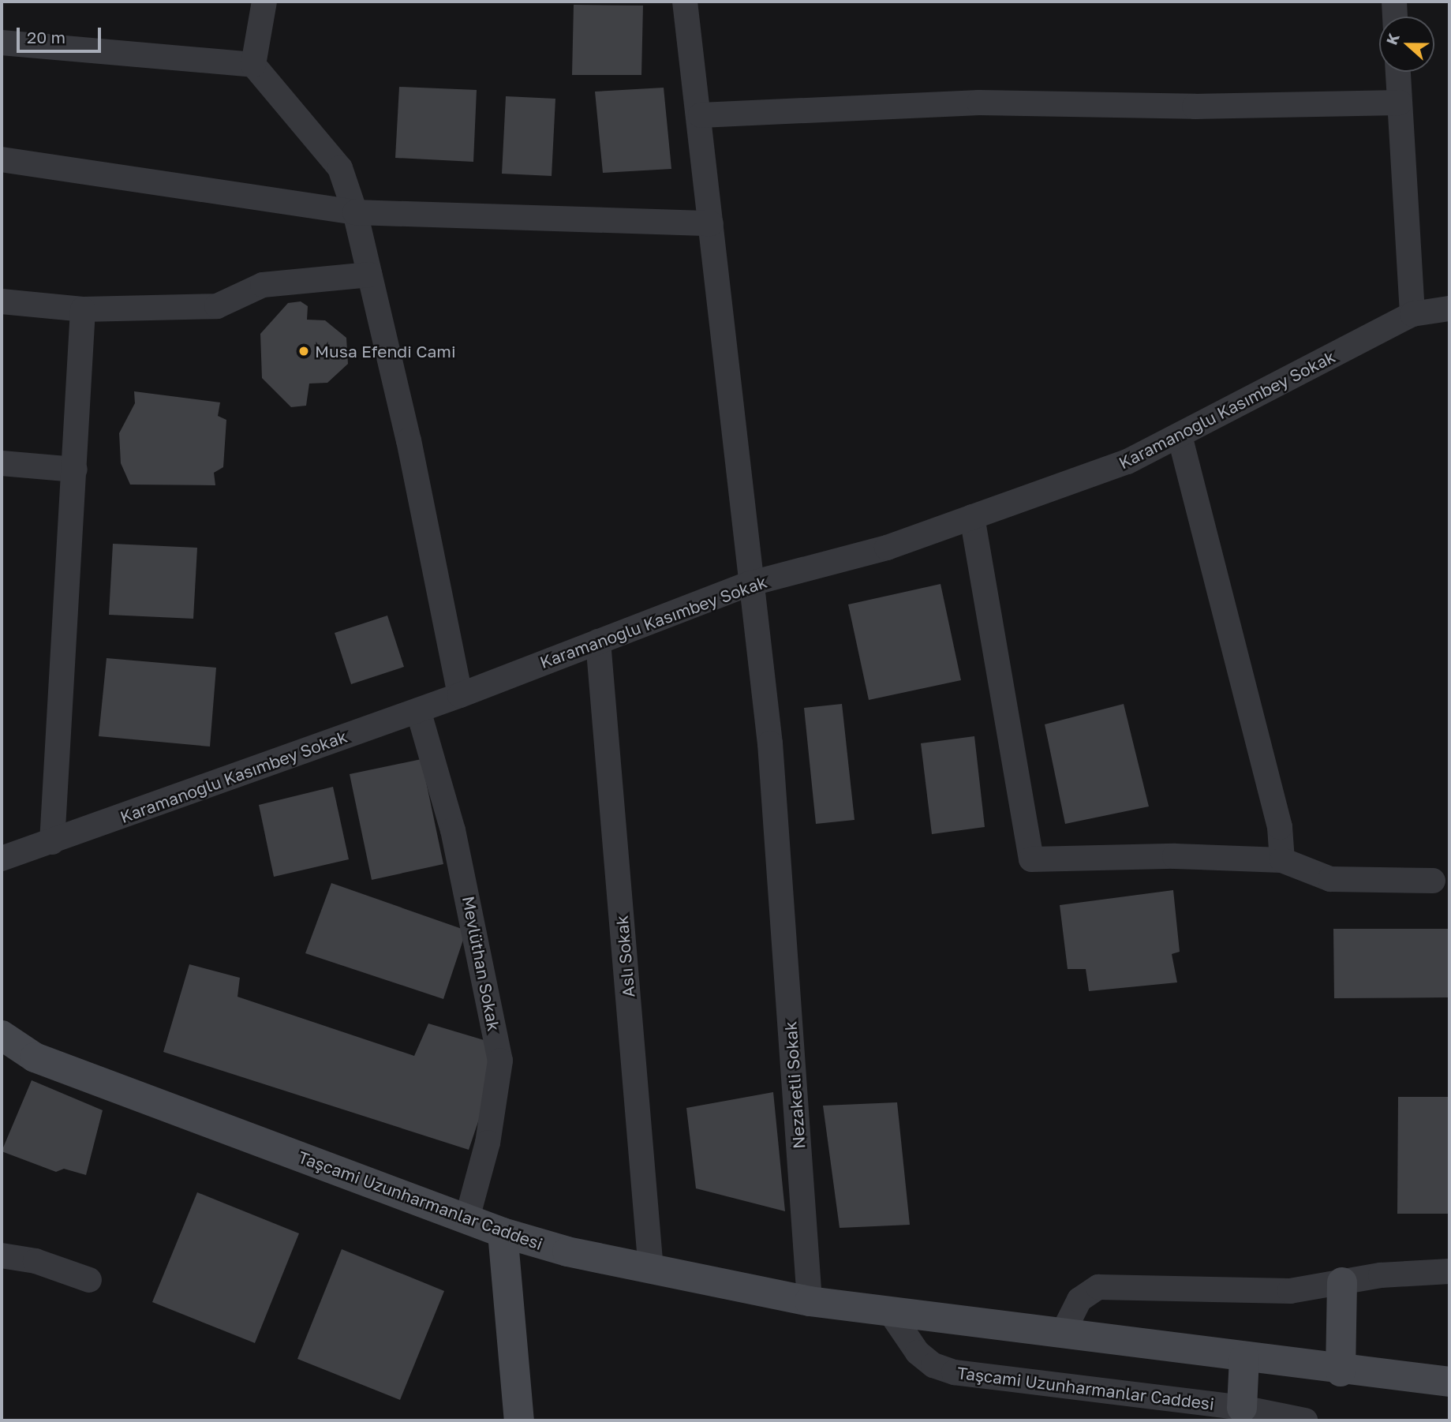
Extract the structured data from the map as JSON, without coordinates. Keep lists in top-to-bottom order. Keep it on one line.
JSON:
{"streets":{"main road":["Taşcami Uzunharmanlar Caddesi"],"street":["Karamanoğlu Kasımbey Sokak","Aslı Sokak","Mevlüthan Sokak","Nezaketli Sokak"]},"crossings":[["Karamanoğlu Kasımbey Sokak","Aslı Sokak"],["Karamanoğlu Kasımbey Sokak","Mevlüthan Sokak"],["Karamanoğlu Kasımbey Sokak","Nezaketli Sokak"],["Aslı Sokak","Taşcami Uzunharmanlar Caddesi"],["Mevlüthan Sokak","Taşcami Uzunharmanlar Caddesi"],["Nezaketli Sokak","Taşcami Uzunharmanlar Caddesi"]],"places":["Musa Efendi Cami"],"scale_bar":"20 m","north":"left"}
